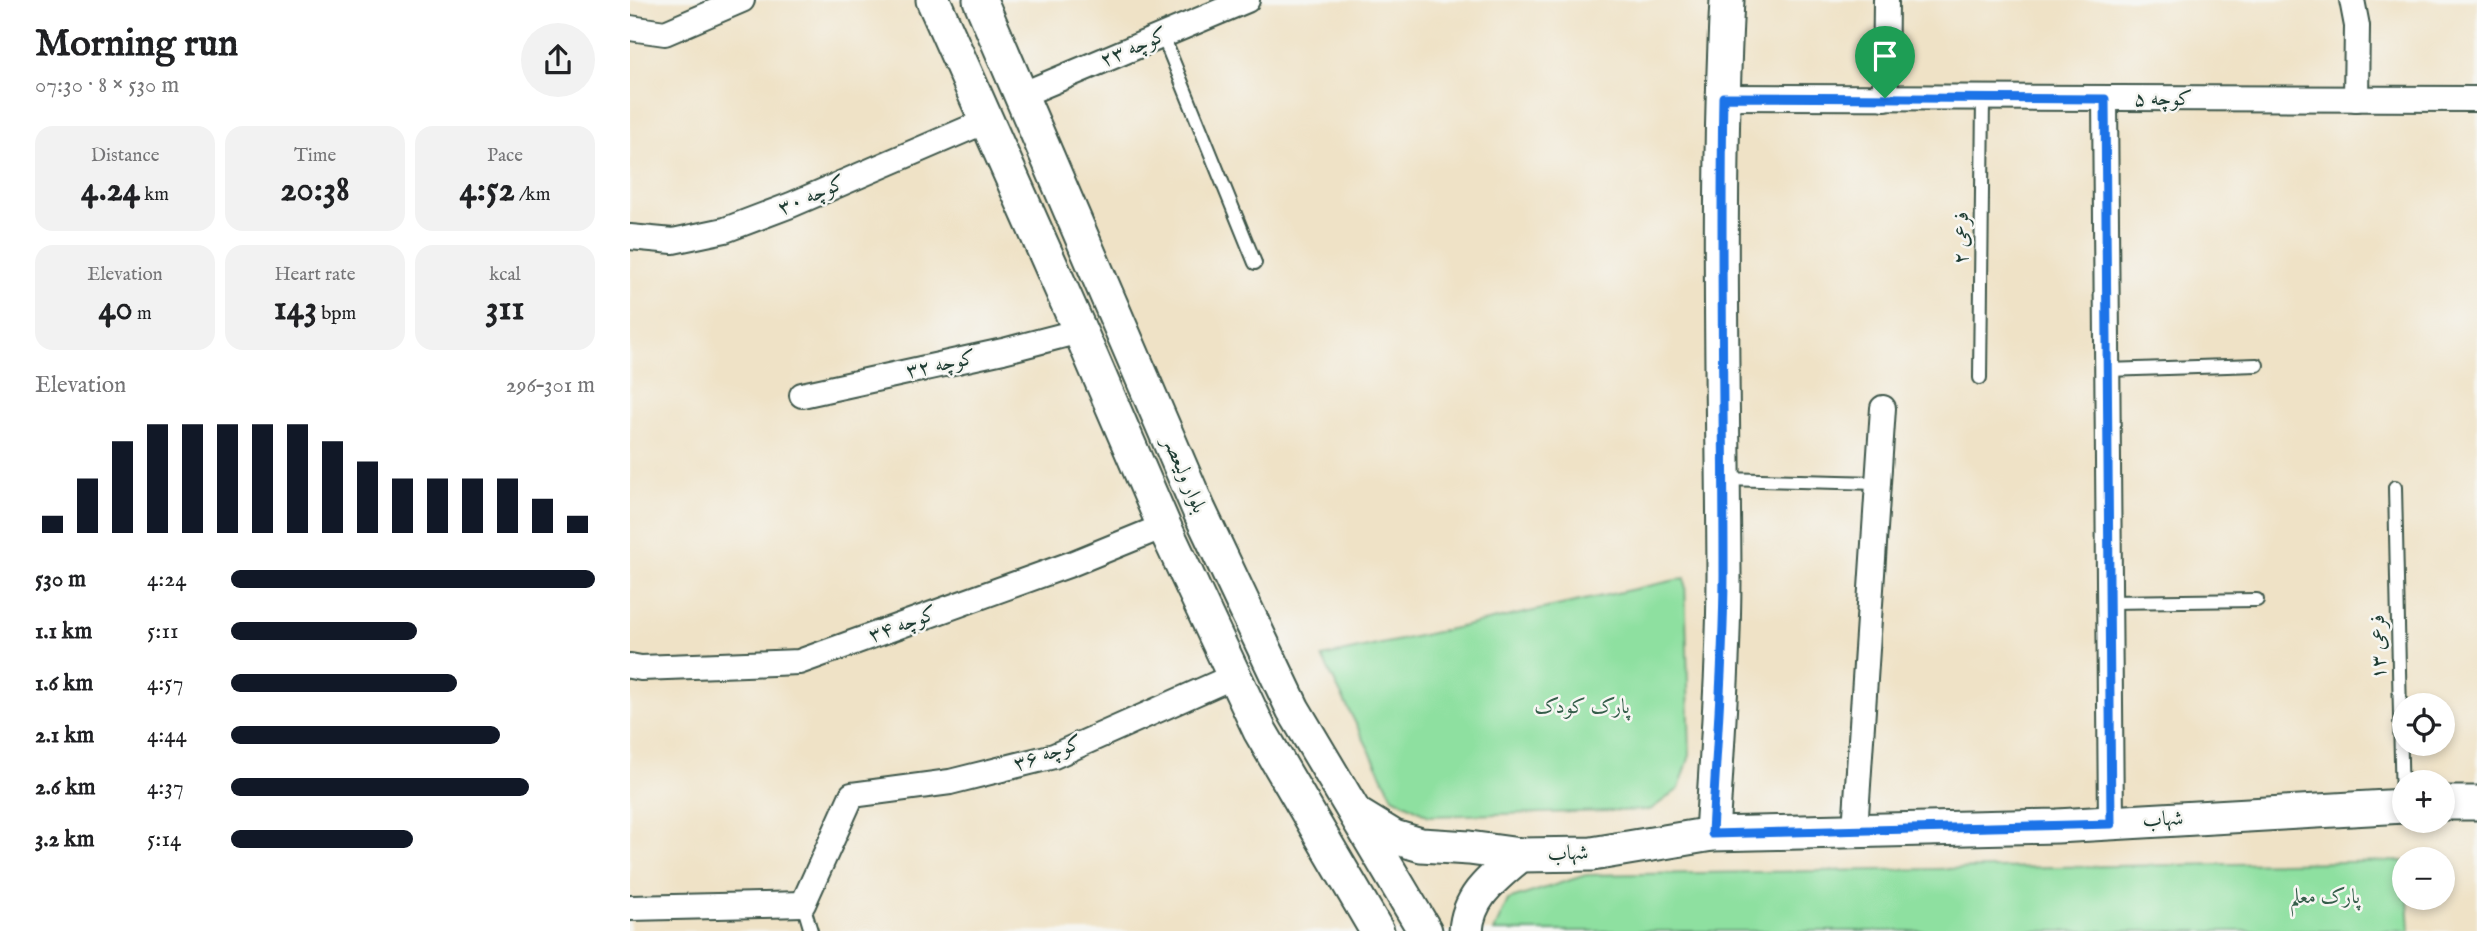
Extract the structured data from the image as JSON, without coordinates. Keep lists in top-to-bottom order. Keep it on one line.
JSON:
{"streets":{"main road":["بلوار ولیعصر","شهاب"],"street":["کوچه ۲۳","کوچه ۵","کوچه ۳۰","کوچه ۳۲","کوچه ۳۴","۳۶ کوچه"],"lane":["فرعی ۲","فرعی ۱۳"]},"crossings":[["کوچه ۲۳","بلوار ولیعصر"],["کوچه ۵","فرعی ۲"],["کوچه ۳۰","بلوار ولیعصر"],["کوچه ۳۲","بلوار ولیعصر"],["بلوار ولیعصر","کوچه ۳۴"],["بلوار ولیعصر","۳۶ کوچه"]],"parks":["پارک کودک","پارک معلم"],"page":{"heading":["Morning run","07:30 · 8 × 530 m"],"stats":[["Distance","4.24 km"],["Time","20:38"],["Pace","4:52 /km"],["Elevation","40 m"],["Heart rate","143 bpm"],["kcal","311"]],"chart":["Elevation","296–301 m"],"list":[{"name":"530 m","note":"4:24"},{"name":"1.1 km","note":"5:11"},{"name":"1.6 km","note":"4:57"},{"name":"2.1 km","note":"4:44"},{"name":"2.6 km","note":"4:37"},{"name":"3.2 km","note":"5:14"}],"map_buttons":["+","−"]}}
